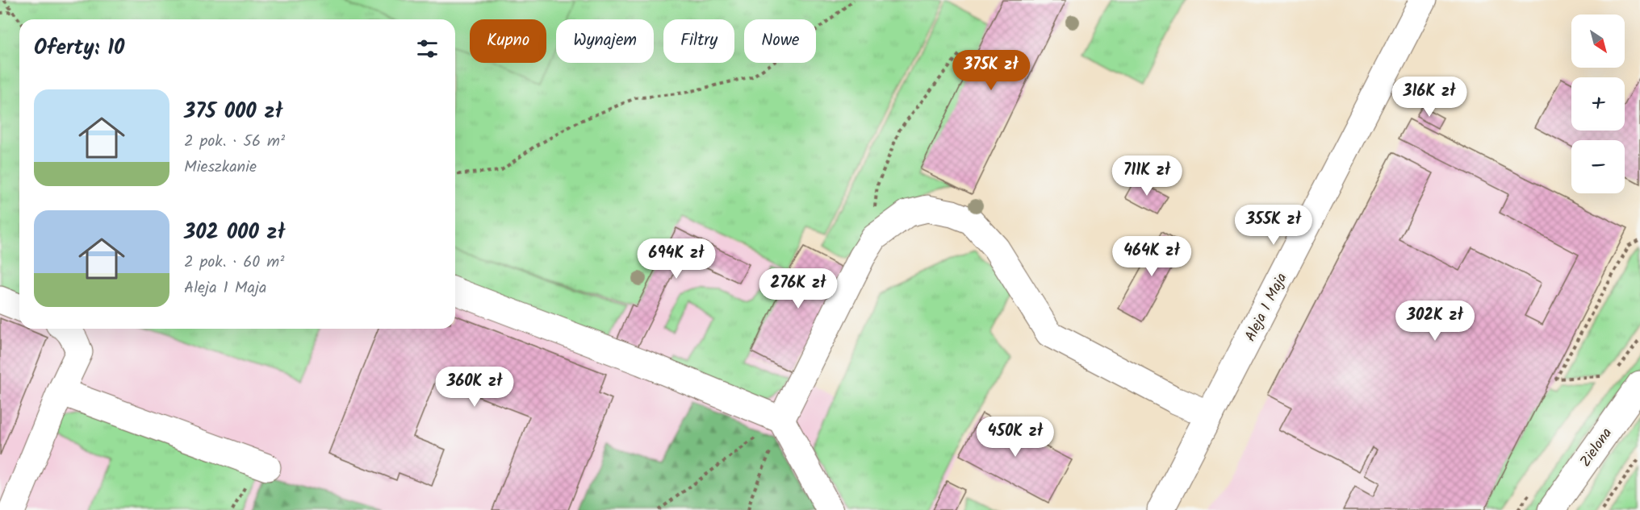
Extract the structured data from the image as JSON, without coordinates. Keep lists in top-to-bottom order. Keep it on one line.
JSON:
{"streets":{"street":["Aleja 1 Maja","Zielona"]},"north":"bottom right","page":{"map_buttons":["+","−"],"chip":["Kupno","Wynajem","Filtry","Nowe"],"heading":"Oferty: 10","price":["375K zł","316K zł","711K zł","355K zł","464K zł","694K zł","276K zł","302K zł","360K zł","450K zł"],"list":[{"name":"375 000 zł","note":"2 pok. · 56 m² · Mieszkanie"},{"name":"302 000 zł","note":"2 pok. · 60 m² · Aleja 1 Maja"}]}}
